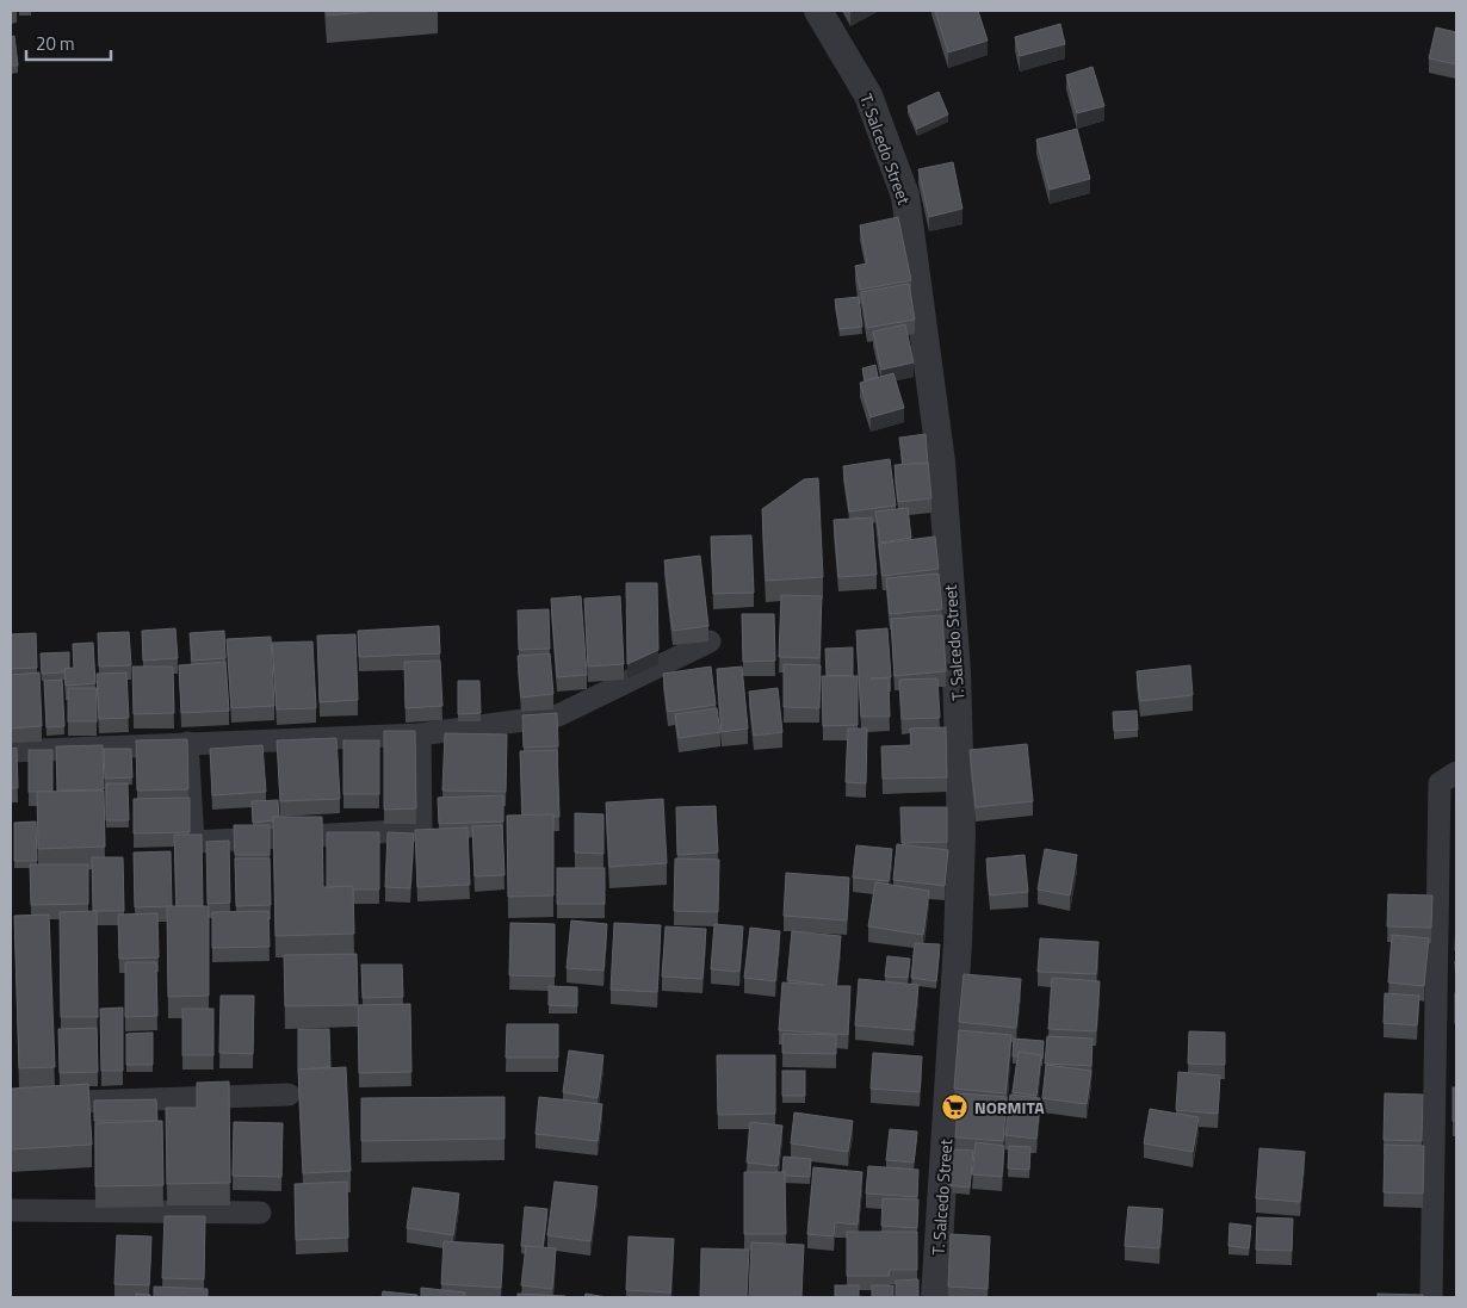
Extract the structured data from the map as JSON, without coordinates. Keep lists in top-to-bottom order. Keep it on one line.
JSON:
{"streets":{"street":["T. Salcedo Street"]},"places":{"supermarket":["NORMITA"]},"scale_bar":"20 m"}
